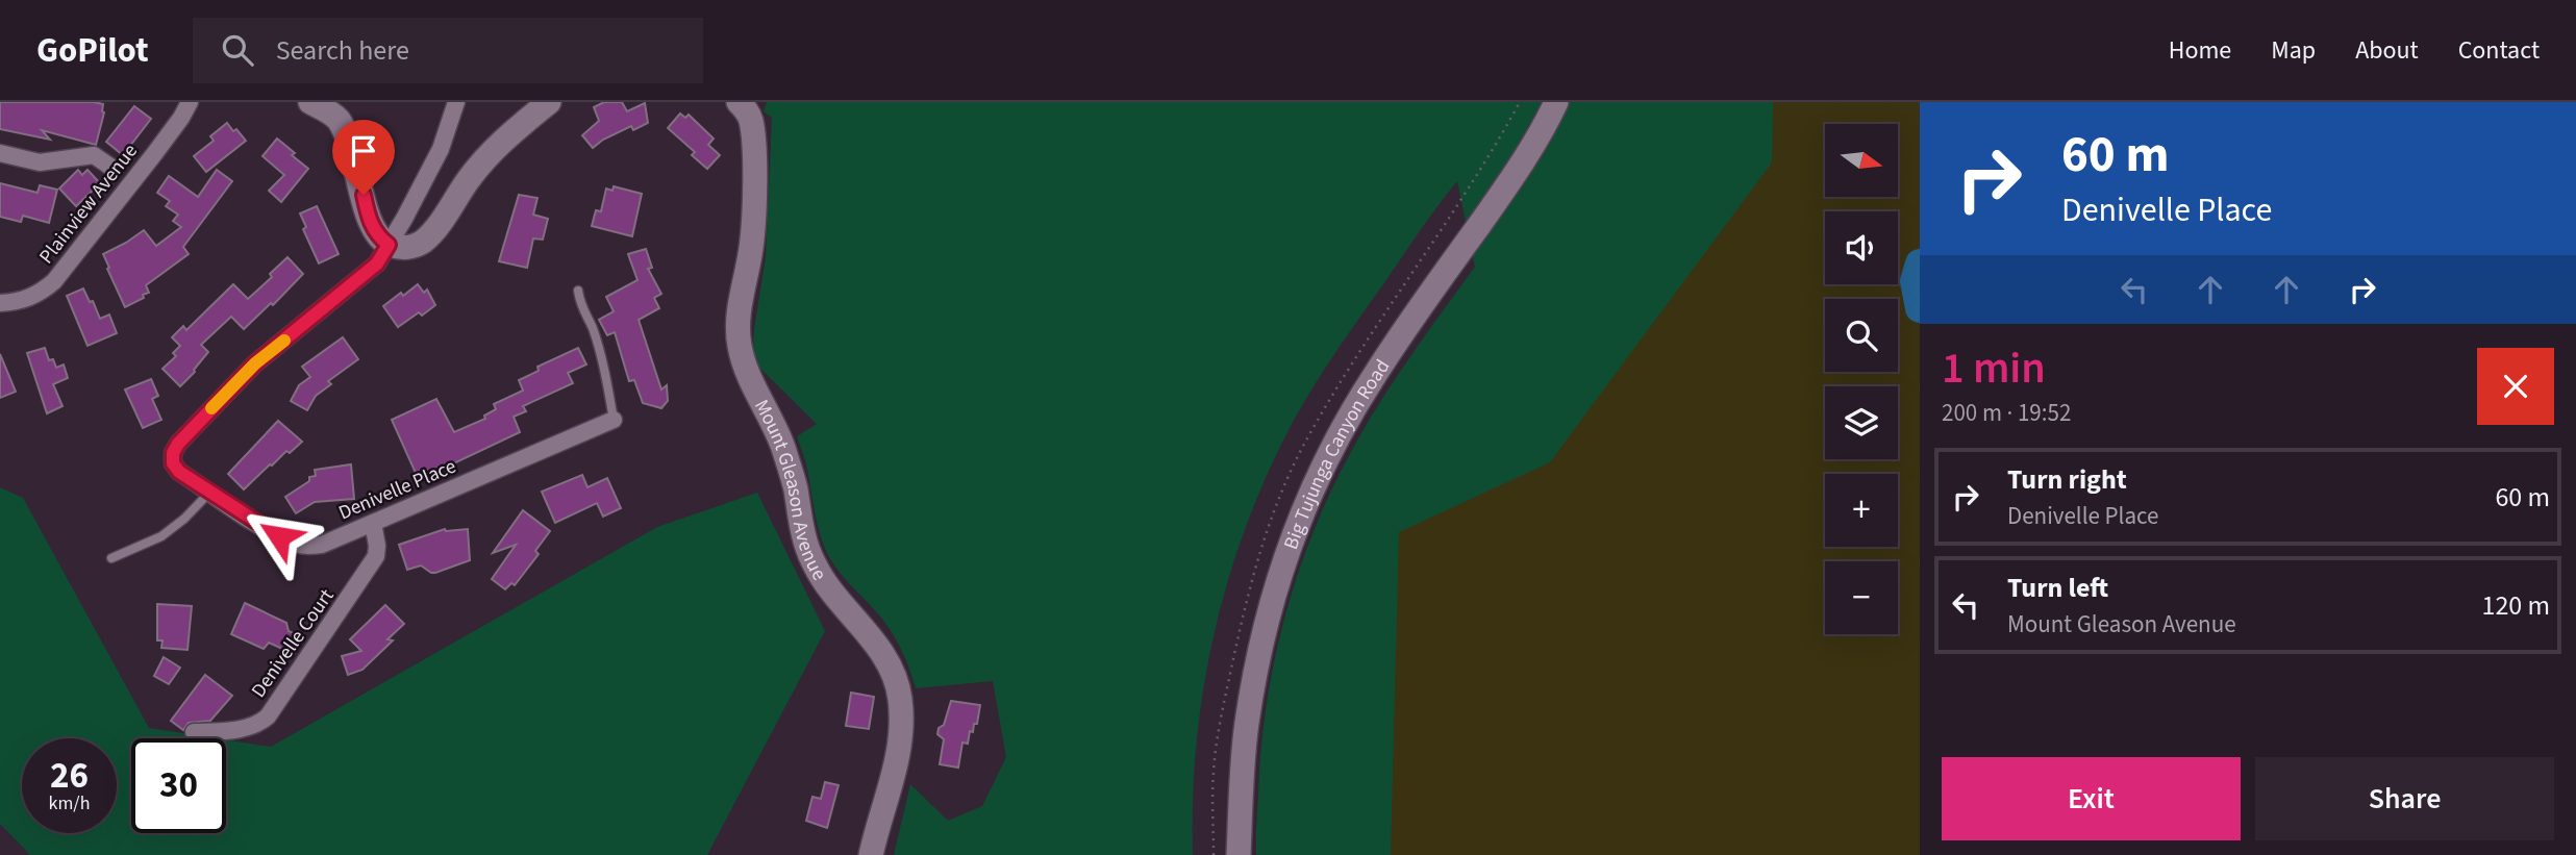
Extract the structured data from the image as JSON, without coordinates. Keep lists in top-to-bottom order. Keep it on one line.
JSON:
{"streets":{"street":["Plainview Avenue","Big Tujunga Canyon Road","Mount Gleason Avenue","Denivelle Place","Denivelle Court"]},"crossings":[["Denivelle Place","Denivelle Court"]],"north":"right","page":{"header":"GoPilot","search":"Search here","nav":["Home","Map","About","Contact"],"turn":["60 m","Denivelle Place"],"map_buttons":["+","−"],"heading":["1 min","200 m · 19:52"],"list":[{"name":"Turn right","note":"Denivelle Place","value":"60 m"},{"name":"Turn left","note":"Mount Gleason Avenue","value":"120 m"}],"speed":"26 km/h","limit":"30","buttons":["Exit","Share"]}}
